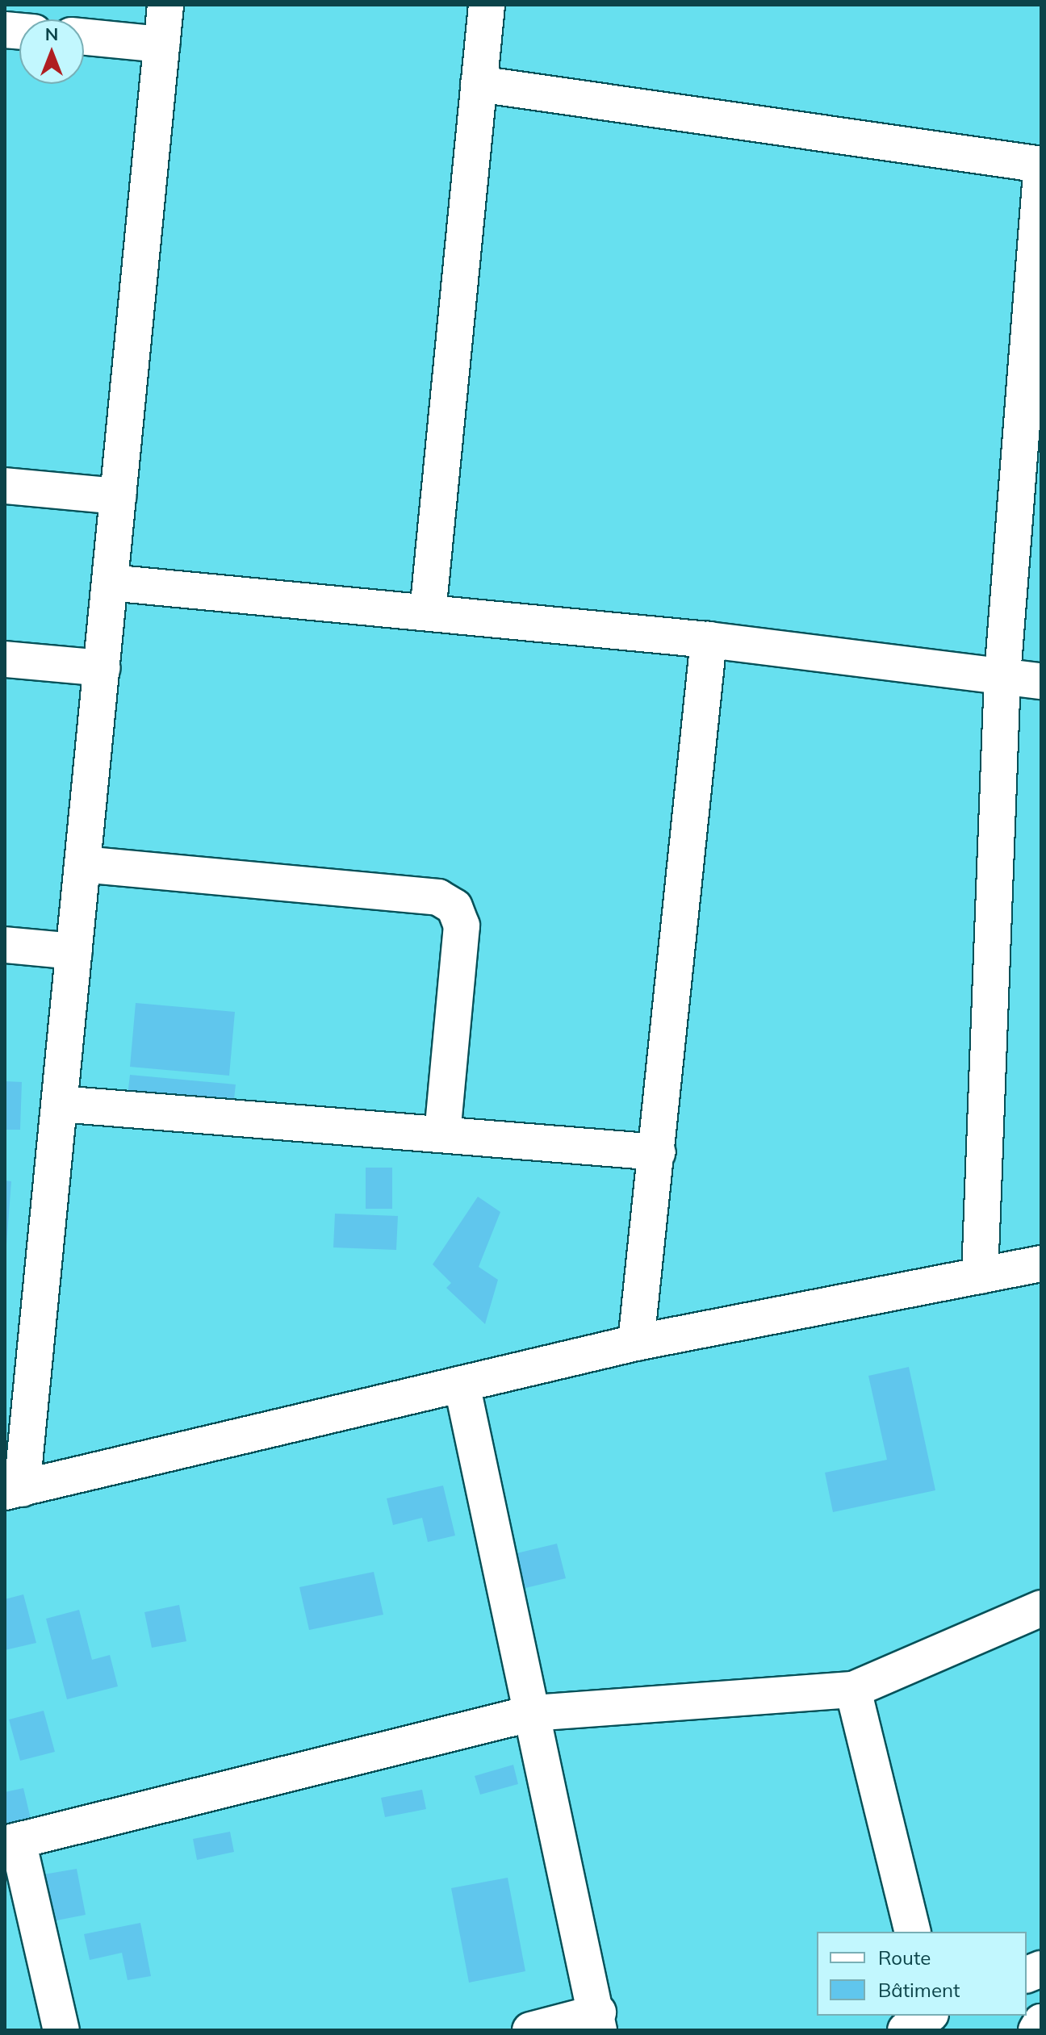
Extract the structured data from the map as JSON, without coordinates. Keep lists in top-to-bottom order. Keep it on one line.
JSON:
{"legend":["Route","Bâtiment"],"north":"top"}
